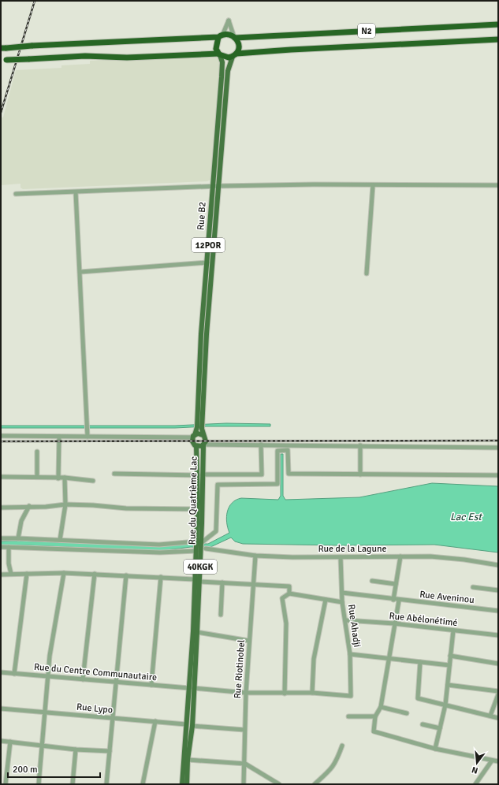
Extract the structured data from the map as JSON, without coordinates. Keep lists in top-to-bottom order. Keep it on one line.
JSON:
{"streets":{"highway":["N2"],"main road":["Rue B2","12POR","Rue du Quatrième Lac","40KGK"],"street":["Rue de la Lagune","Rue Aveninou","Rue Abélonétimé","Rue Ahadji","Rue Riotinobel","Rue du Centre Communautaire","Rue Lypo"]},"crossings":[["N2","Rue B2"],["Rue B2","Rue du Quatrième Lac"],["Rue B2","40KGK"],["Rue du Quatrième Lac","40KGK"],["Rue du Quatrième Lac","Rue du Centre Communautaire"],["Rue de la Lagune","Rue Ahadji"],["Rue de la Lagune","Rue Riotinobel"],["Rue Aveninou","Rue Ahadji"],["Rue Abélonétimé","Rue Ahadji"],["Rue Ahadji","Rue du Centre Communautaire"],["Rue Riotinobel","Rue du Centre Communautaire"]],"water":["Lac Est"],"scale_bar":"200 m","north":"bottom"}
